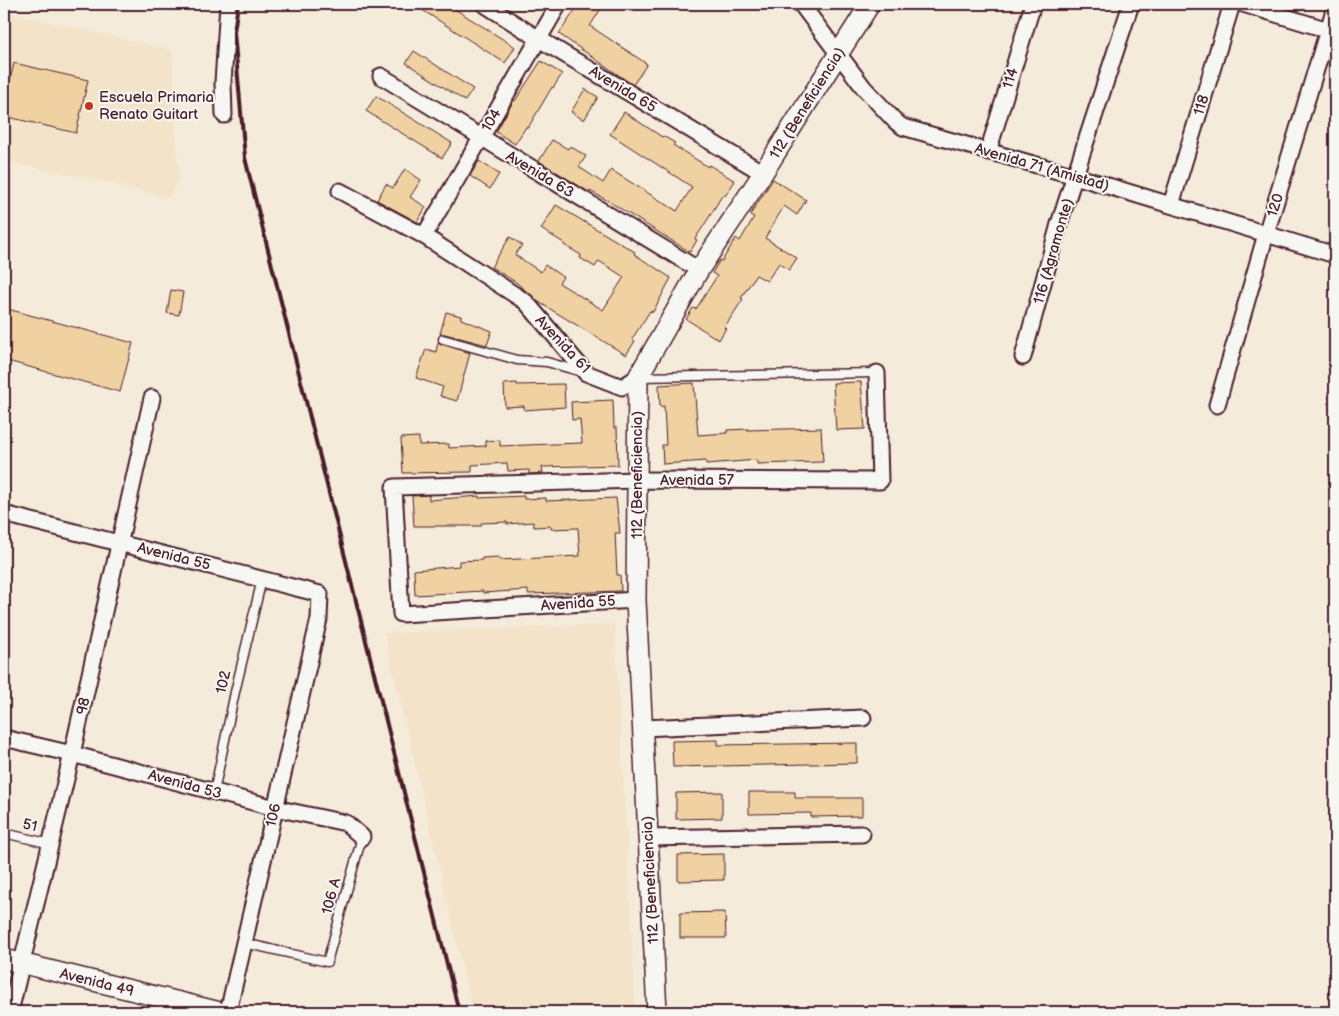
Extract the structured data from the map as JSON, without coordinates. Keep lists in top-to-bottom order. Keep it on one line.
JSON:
{"streets":{"street":["114","Avenida 65","112 (Beneficiencia)","118","104","Avenida 71 (Amistad)","Avenida 63","120","116 (Agramonte)","Avenida 61","Avenida 57","Avenida 55","98","Avenida 53","106","Avenida 49"],"lane":["102","51","106 A"]},"crossings":[["114","Avenida 71 (Amistad)"],["Avenida 65","112 (Beneficiencia)"],["Avenida 65","104"],["112 (Beneficiencia)","Avenida 71 (Amistad)"],["112 (Beneficiencia)","Avenida 63"],["112 (Beneficiencia)","Avenida 61"],["112 (Beneficiencia)","Avenida 57"],["112 (Beneficiencia)","Avenida 55"],["118","Avenida 71 (Amistad)"],["104","Avenida 63"],["104","Avenida 61"],["Avenida 71 (Amistad)","120"],["Avenida 71 (Amistad)","116 (Agramonte)"],["Avenida 61","Avenida 57"],["Avenida 57","Avenida 55"],["Avenida 55","102"],["Avenida 55","98"],["Avenida 55","106"],["102","Avenida 53"],["98","Avenida 53"],["98","51"],["98","Avenida 49"],["Avenida 53","106"],["Avenida 53","106 A"],["106","106 A"]],"places":["Escuela Primaria Renato Guitart"]}
